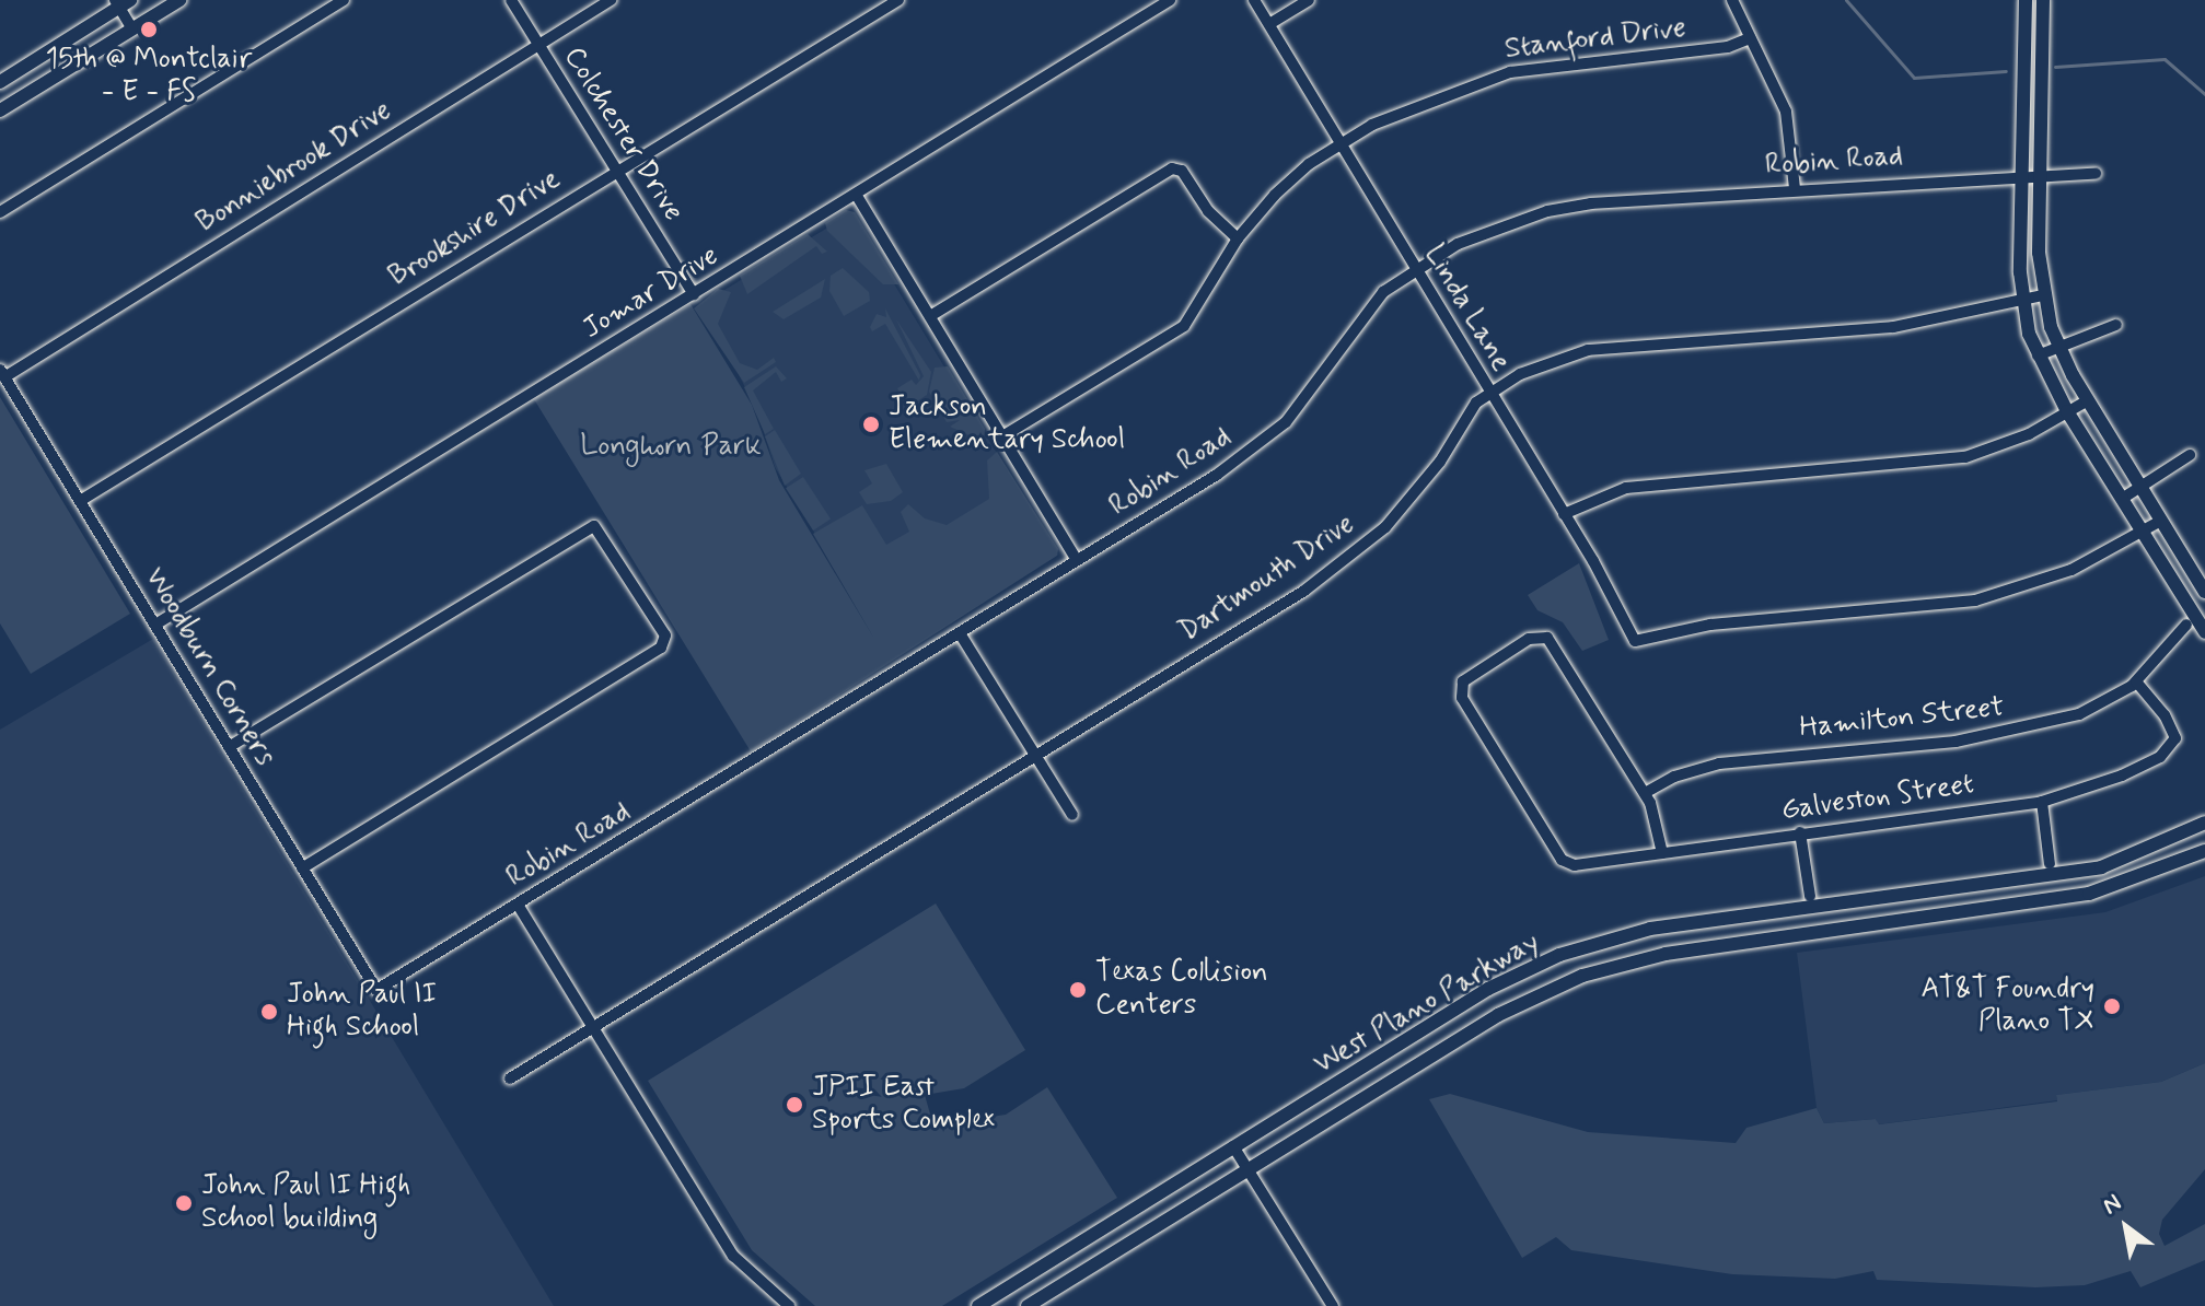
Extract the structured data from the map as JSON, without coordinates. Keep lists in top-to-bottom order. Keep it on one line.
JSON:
{"streets":{"main road":["West Plano Parkway"],"street":["Stanford Drive","Colchester Drive","Robin Road","Bonniebrook Drive","Brookshire Drive","Jomar Drive","Linda Lane","Dartmouth Drive","Woodburn Corners","Hamilton Street","Galveston Street"]},"crossings":[["Stanford Drive","Linda Lane"],["Colchester Drive","Bonniebrook Drive"],["Colchester Drive","Brookshire Drive"],["Colchester Drive","Jomar Drive"],["Robin Road","Linda Lane"],["Robin Road","Woodburn Corners"],["Bonniebrook Drive","Woodburn Corners"],["Brookshire Drive","Woodburn Corners"],["Jomar Drive","Woodburn Corners"],["Linda Lane","Dartmouth Drive"],["Hamilton Street","Galveston Street"]],"parks":["Longhorn Park"],"places":["15th @ Montclair - E - FS","Jackson Elementary School","Texas Collision Centers","AT&T Foundry Plano TX","John Paul II High School","JPII East Sports Complex","John Paul II High School building"],"north":"top left"}
